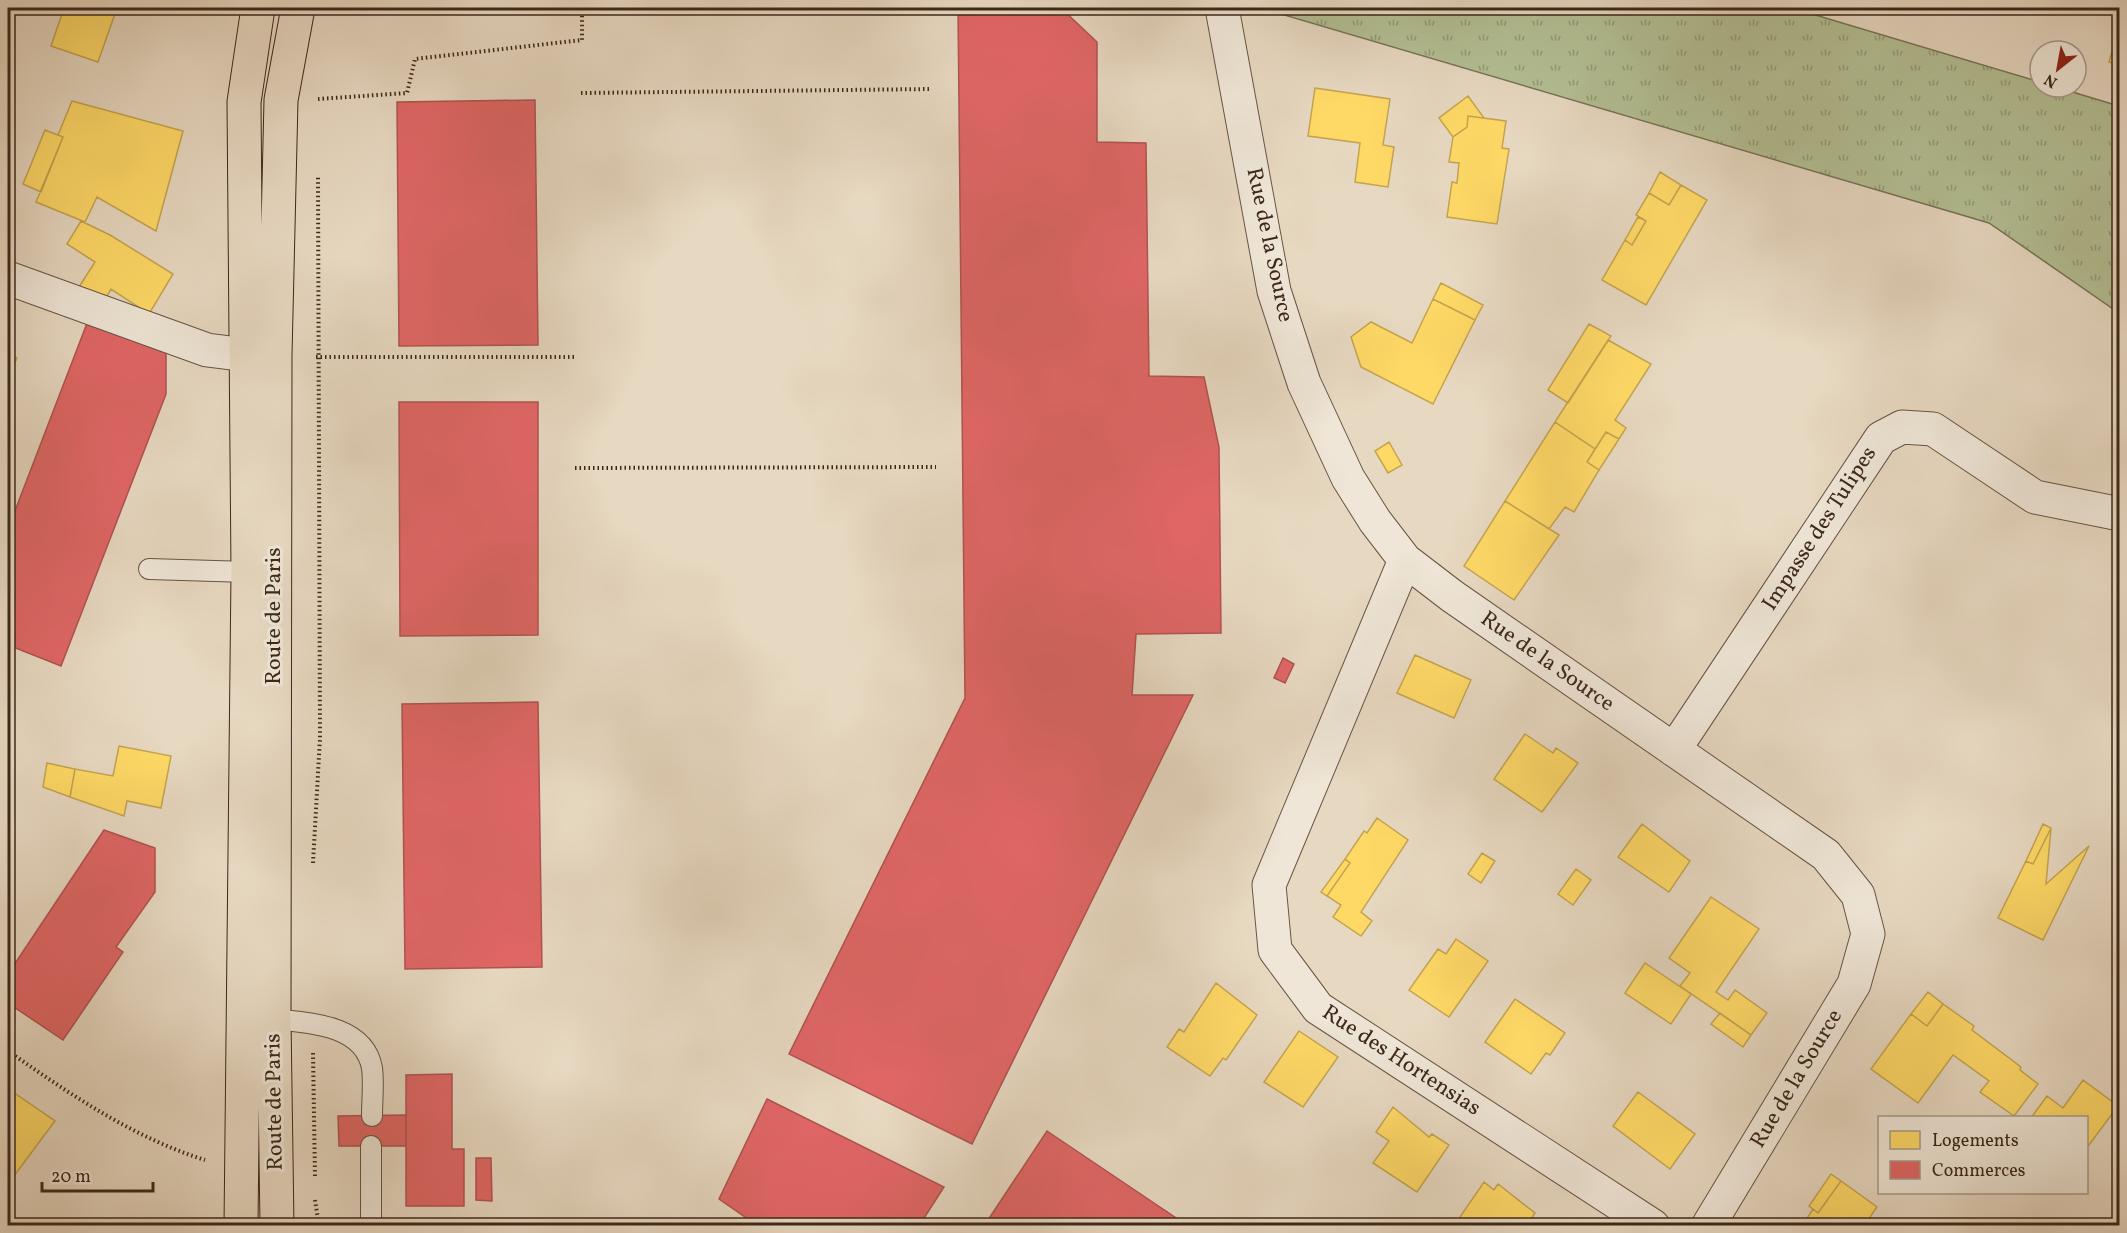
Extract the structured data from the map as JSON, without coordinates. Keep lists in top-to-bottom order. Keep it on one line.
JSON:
{"streets":{"main road":["Route de Paris"],"street":["Rue de la Source","Impasse des Tulipes","Rue des Hortensias"]},"crossings":[["Rue de la Source","Impasse des Tulipes"],["Rue de la Source","Rue des Hortensias"]],"legend":["Logements","Commerces"],"scale_bar":"20 m","north":"bottom left"}
